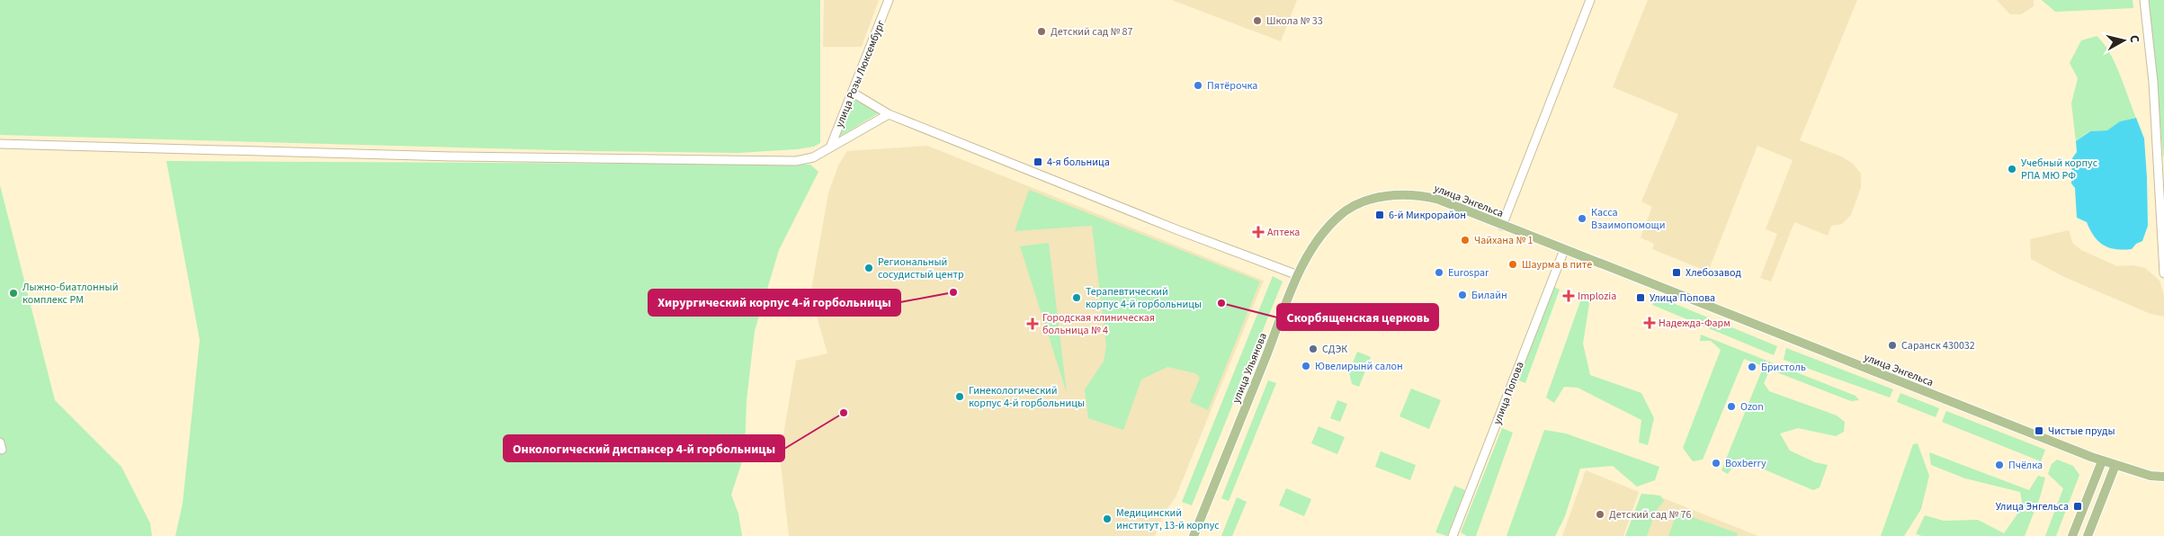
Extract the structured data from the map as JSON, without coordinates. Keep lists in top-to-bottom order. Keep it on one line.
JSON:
{"streets":{"main road":["улица Энгельса","улица Ульянова"],"street":["улица Розы Люксембург","улица Попова"]},"crossings":[["улица Энгельса","улица Ульянова"],["улица Энгельса","улица Попова"]],"places":{"other":["Школа № 33","Детский сад № 87","Пятёрочка","Учебный корпус РПА МЮ РФ","Касса Взаимопомощи","Чайхана № 1","Шаурма в пите","Региональный сосудистый центр","Eurospar","Хирургический корпус 4-й горбольницы","Лыжно-биатлонный комплекс РМ","Билайн","Терапевтический корпус 4-й горбольницы","Скорбященская церковь","Саранск 430032","СДЭК","Ювелирынй салон","Бристоль","Гинекологический корпус 4-й горбольницы","Ozon","Онкологический диспансер 4-й горбольницы","Boxberry","Пчёлка","Детский сад № 76","Медицинский институт, 13-й корпус"],"transit":["4-я больница","6-й Микрорайон","Хлебозавод","Улица Попова","Чистые пруды","Улица Энгельса"],"health":["Аптека","Implozia","Надежда-Фарм","Городская клиническая больница № 4"]},"north":"right"}
